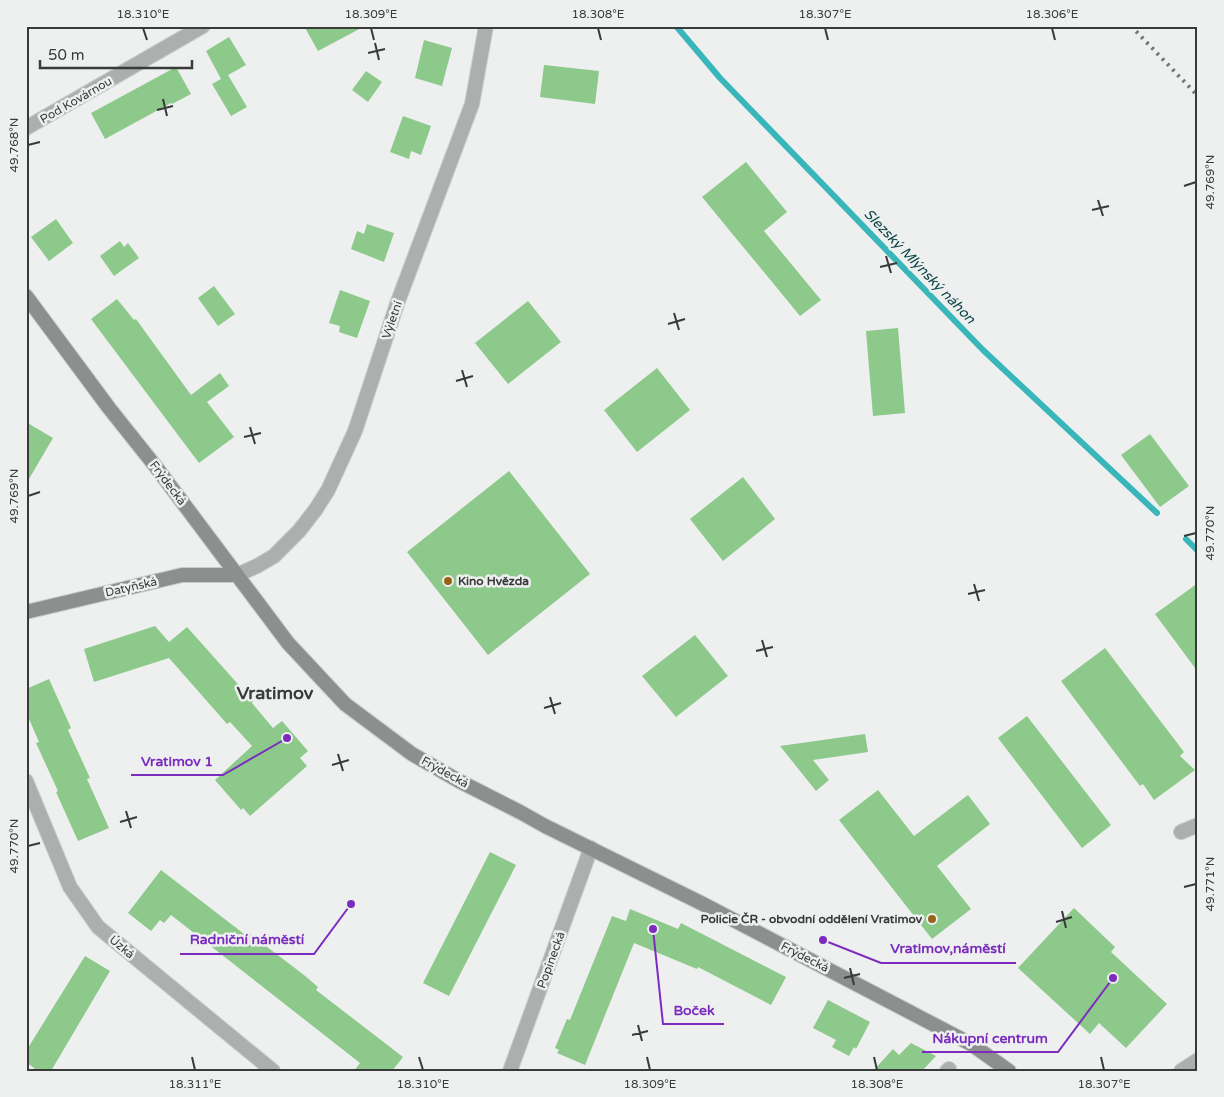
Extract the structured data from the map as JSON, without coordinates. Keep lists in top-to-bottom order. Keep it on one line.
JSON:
{"streets":{"main road":["Frýdecká","Datyňská"],"street":["Pod Kovárnou","Výletní","Úzká","Popinecká"]},"crossings":[["Výletní","Frýdecká"],["Výletní","Datyňská"],["Frýdecká","Datyňská"],["Frýdecká","Popinecká"]],"districts":["Vratimov"],"water":["Slezský Mlýnský náhon"],"places":["Kino Hvězda","Vratimov 1","Radniční náměstí","Policie ČR - obvodní oddělení Vratimov","Boček","Vratimov,náměstí","Nákupní centrum"],"scale_bar":"50 m","coordinates":["18.310°E","18.309°E","18.308°E","18.307°E","18.306°E","49.768°N","49.769°N","49.770°N","49.771°N","18.311°E"]}
